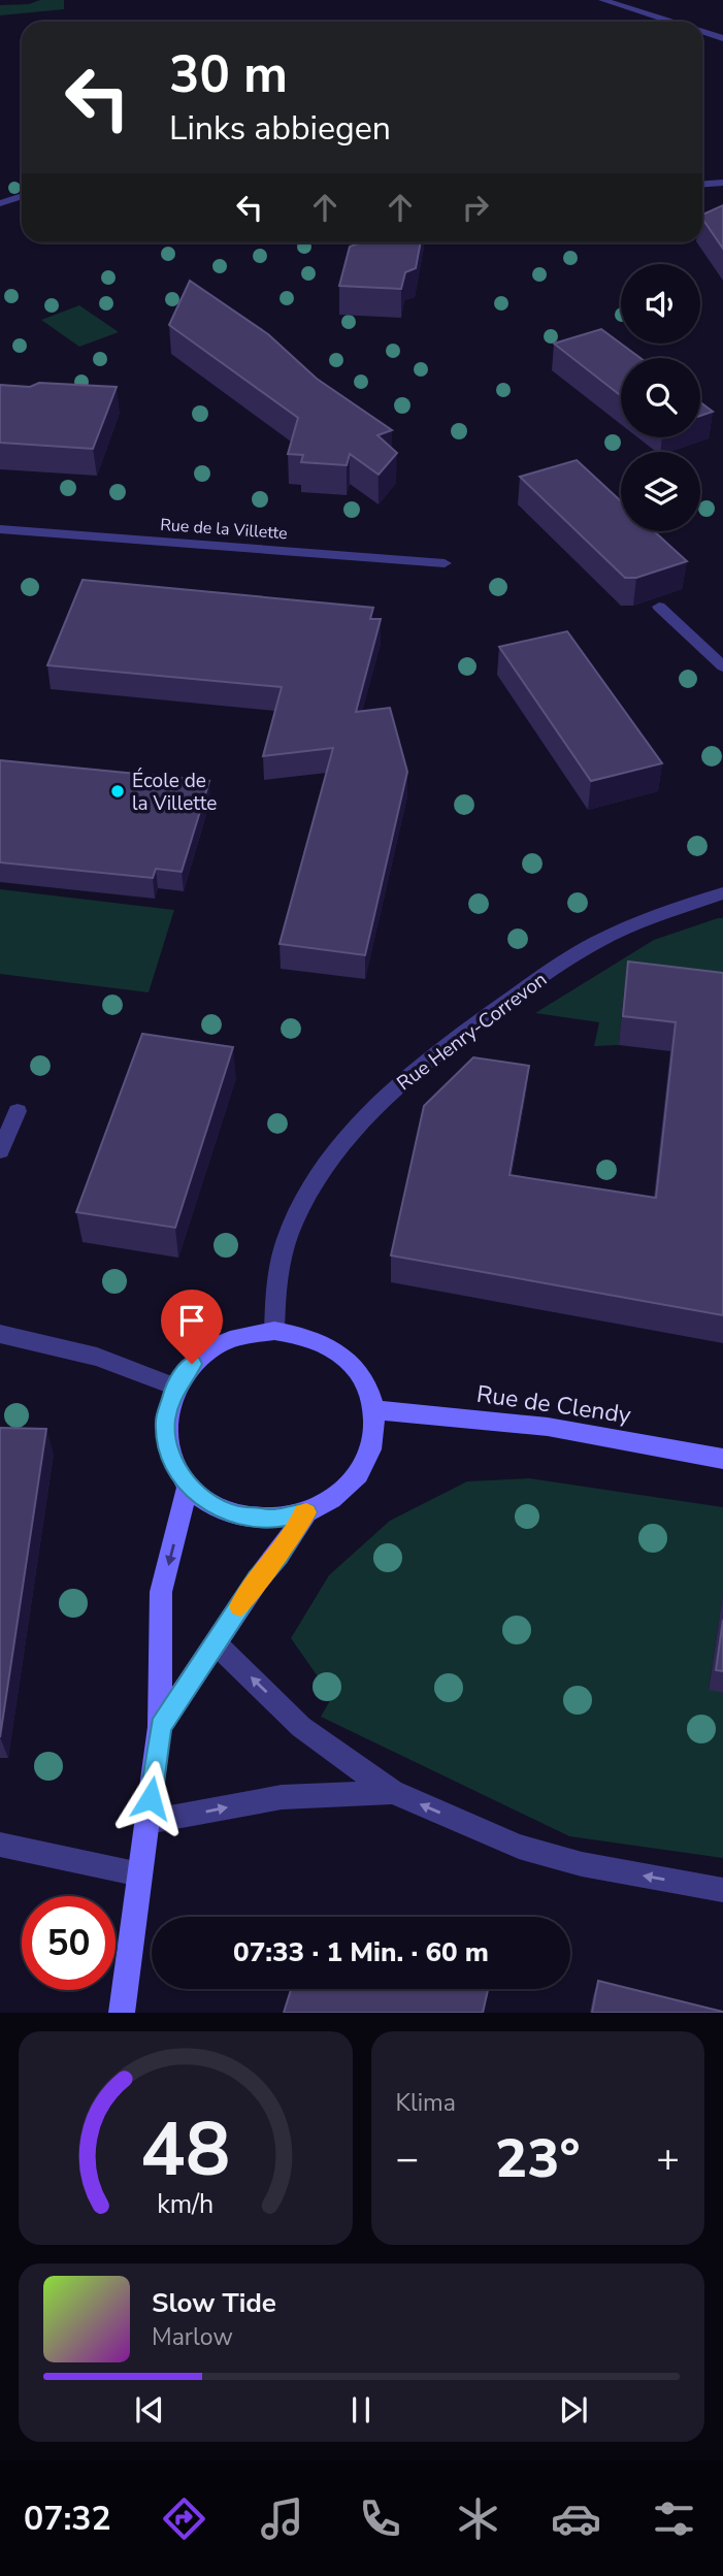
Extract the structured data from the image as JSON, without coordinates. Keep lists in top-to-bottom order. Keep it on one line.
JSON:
{"streets":{"main road":["Rue de Clendy"],"street":["Rue de la Villette","Rue Henry-Correvon"]},"crossings":[["Rue Henry-Correvon","Rue de Clendy"]],"places":["École de la Villette"],"page":{"turn":["30 m","Links abbiegen"],"limit":"50","trip":"07:33 · 1 Min. · 60 m","tile":"Klima","heat":["−","23°","+"],"song":["Slow Tide","Marlow"],"tabs":"07:32","gauge":["48","km/h"]}}
